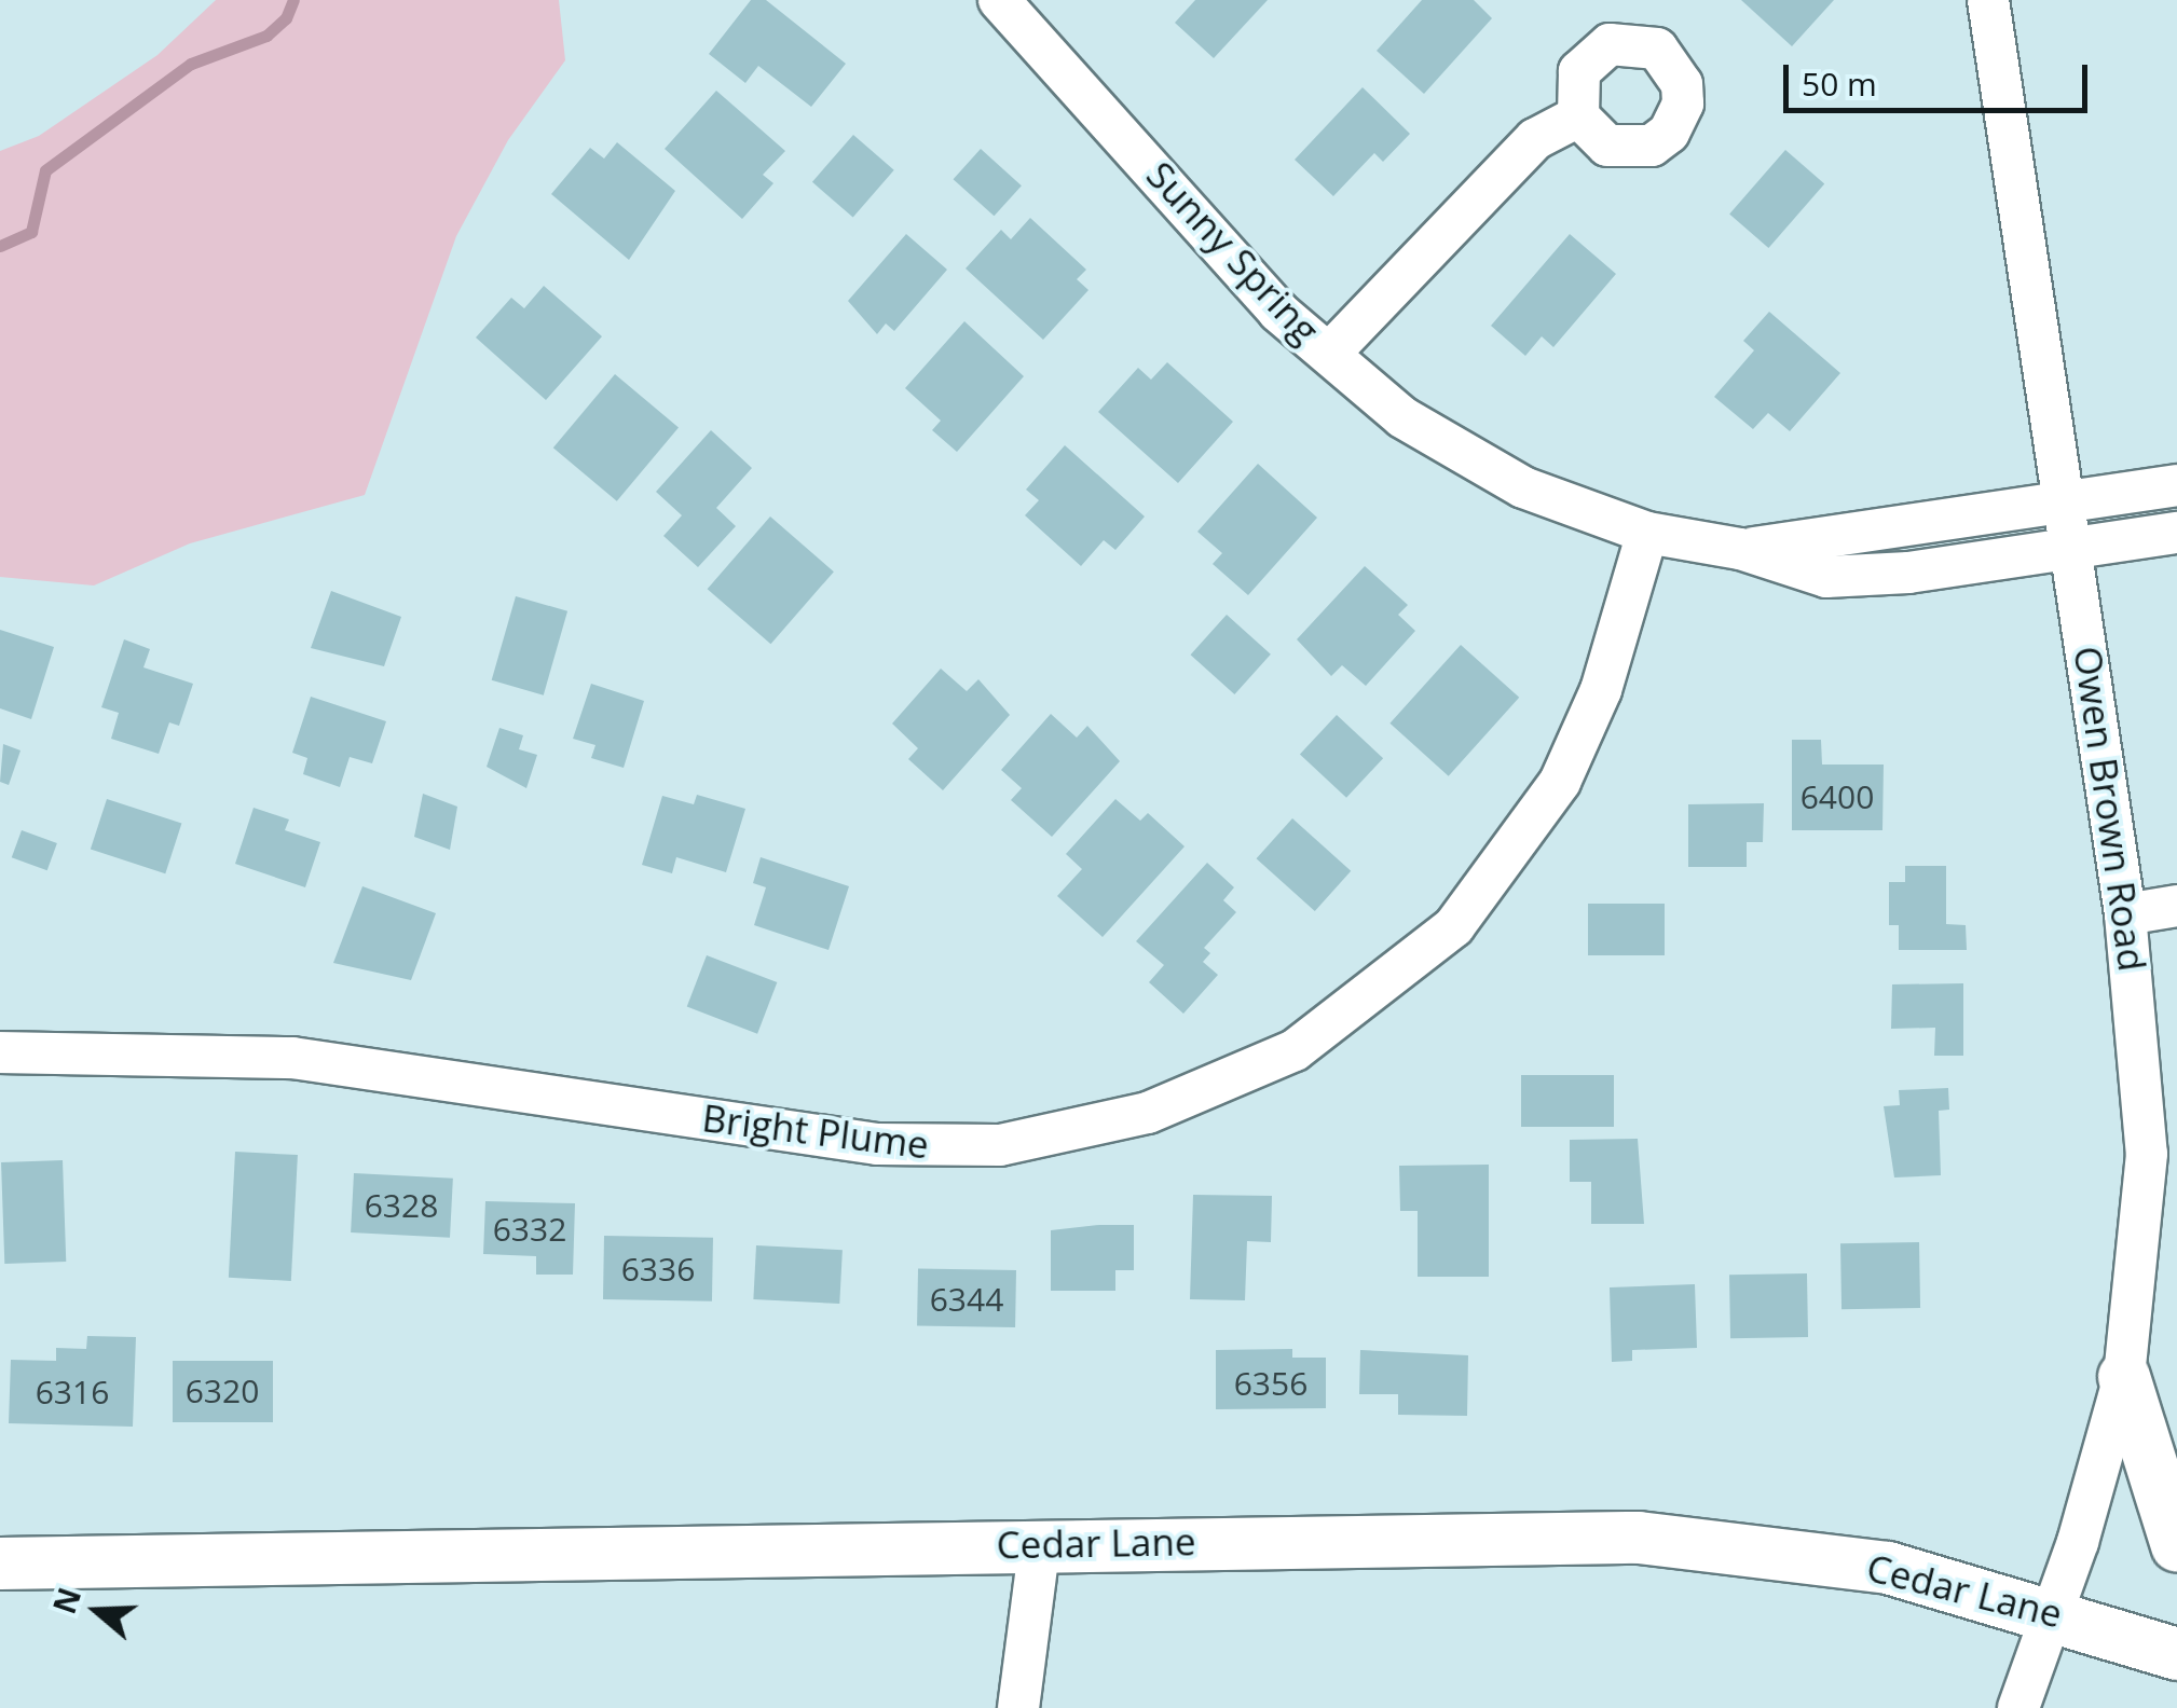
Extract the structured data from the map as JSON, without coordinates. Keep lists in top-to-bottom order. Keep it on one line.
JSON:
{"streets":{"main road":["Cedar Lane"],"street":["Sunny Spring","Owen Brown Road","Bright Plume"]},"crossings":[["Sunny Spring","Owen Brown Road"],["Sunny Spring","Bright Plume"],["Owen Brown Road","Cedar Lane"]],"house_numbers":["6400","6328","6332","6336","6344","6356","6320","6316"],"scale_bar":"50 m","north":"left"}
